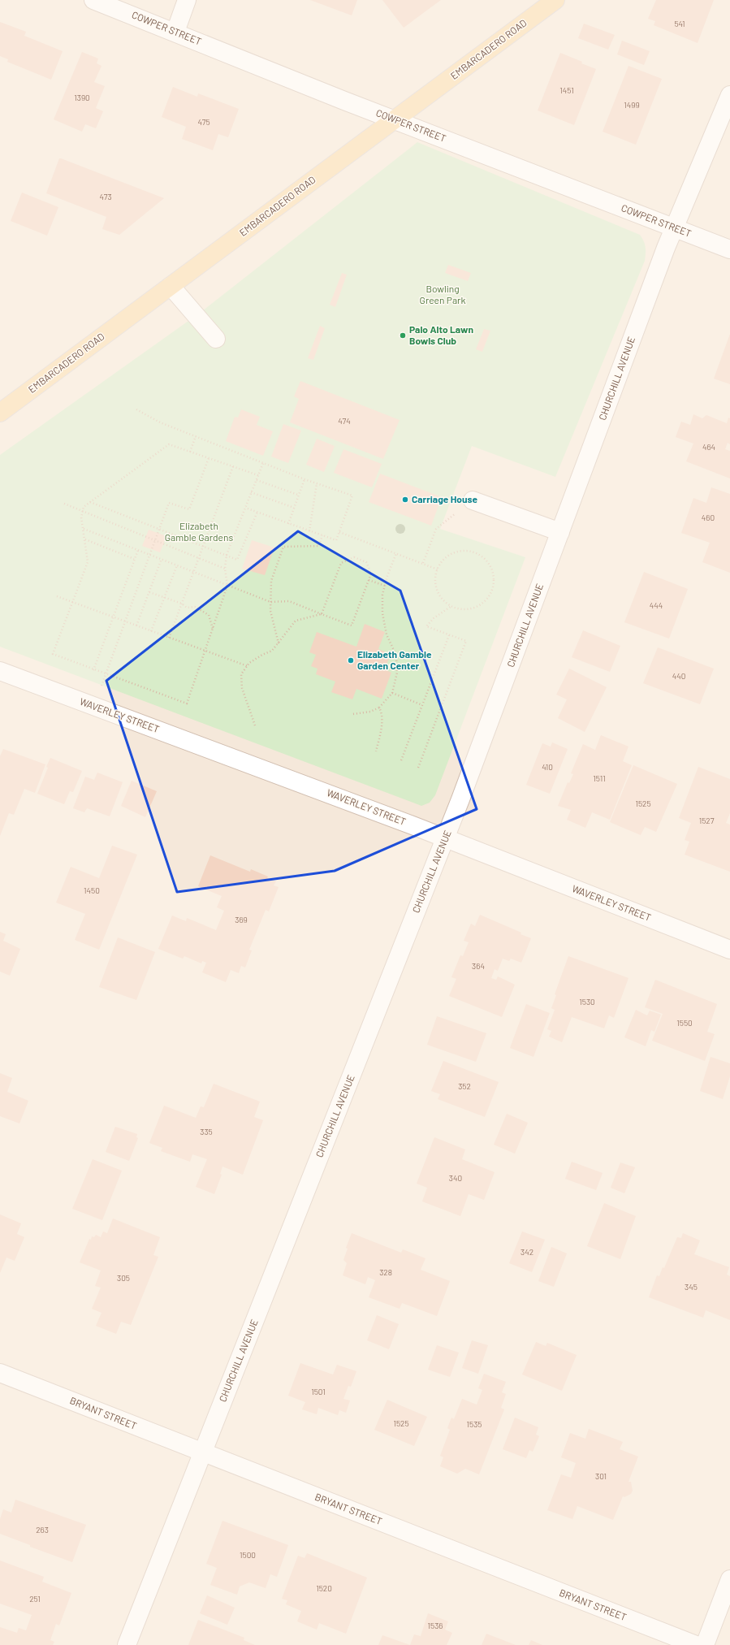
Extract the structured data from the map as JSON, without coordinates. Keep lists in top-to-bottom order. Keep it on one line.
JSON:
{"streets":{"main road":["EMBARCADERO ROAD"],"street":["COWPER STREET","CHURCHILL AVENUE","WAVERLEY STREET","BRYANT STREET"]},"crossings":[["COWPER STREET","EMBARCADERO ROAD"],["COWPER STREET","CHURCHILL AVENUE"],["CHURCHILL AVENUE","WAVERLEY STREET"],["CHURCHILL AVENUE","BRYANT STREET"]],"parks":["Bowling Green Park","Elizabeth Gamble Gardens"],"places":["Palo Alto Lawn Bowls Club","Carriage House","Elizabeth Gamble Garden Center"],"house_numbers":["541","1451","1390","1499","475","473","474","464","460","444","440","410","1511","1525","1527","1450","369","364","1530","1550","352","335","340","342","328","305","345","1501","1525","1535","301","263","1500","1520","251","1536"]}
